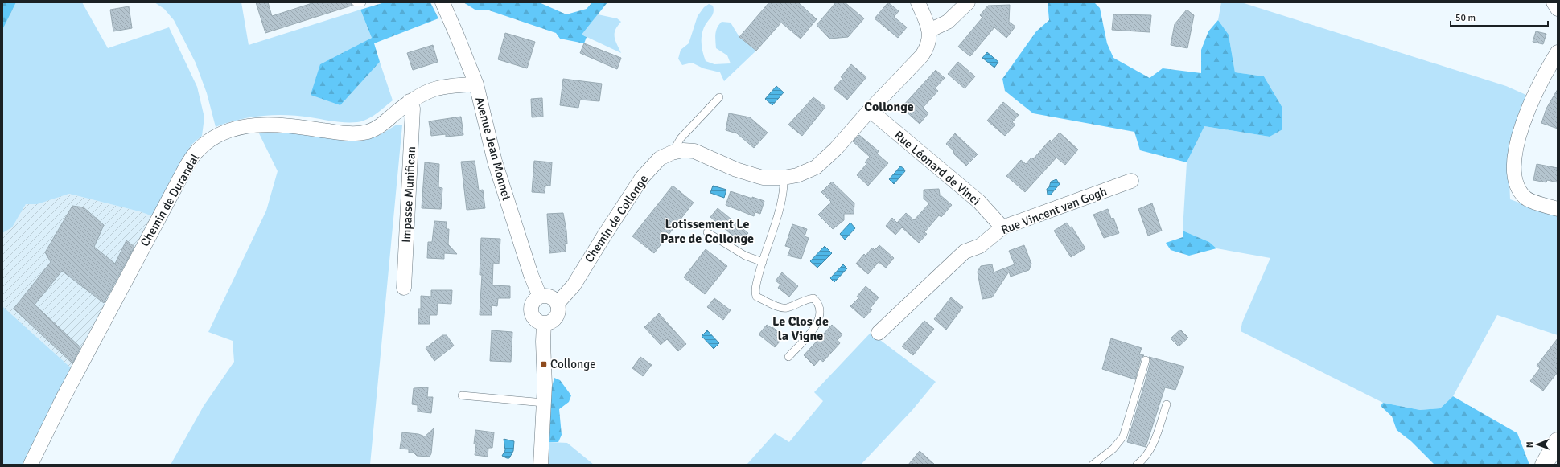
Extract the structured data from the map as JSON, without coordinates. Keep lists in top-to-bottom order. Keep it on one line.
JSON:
{"streets":{"street":["Avenue Jean Monnet","Rue Léonard de Vinci","Impasse Munifican","Chemin de Durandal","Rue Vincent van Gogh","Chemin de Collonge"]},"crossings":[["Avenue Jean Monnet","Chemin de Durandal"],["Avenue Jean Monnet","Chemin de Collonge"],["Rue Léonard de Vinci","Rue Vincent van Gogh"],["Rue Léonard de Vinci","Chemin de Collonge"],["Impasse Munifican","Chemin de Durandal"]],"districts":["Collonge","Lotissement Le Parc de Collonge","Le Clos de la Vigne"],"places":{"transit":["Collonge"]},"scale_bar":"50 m","north":"left"}
